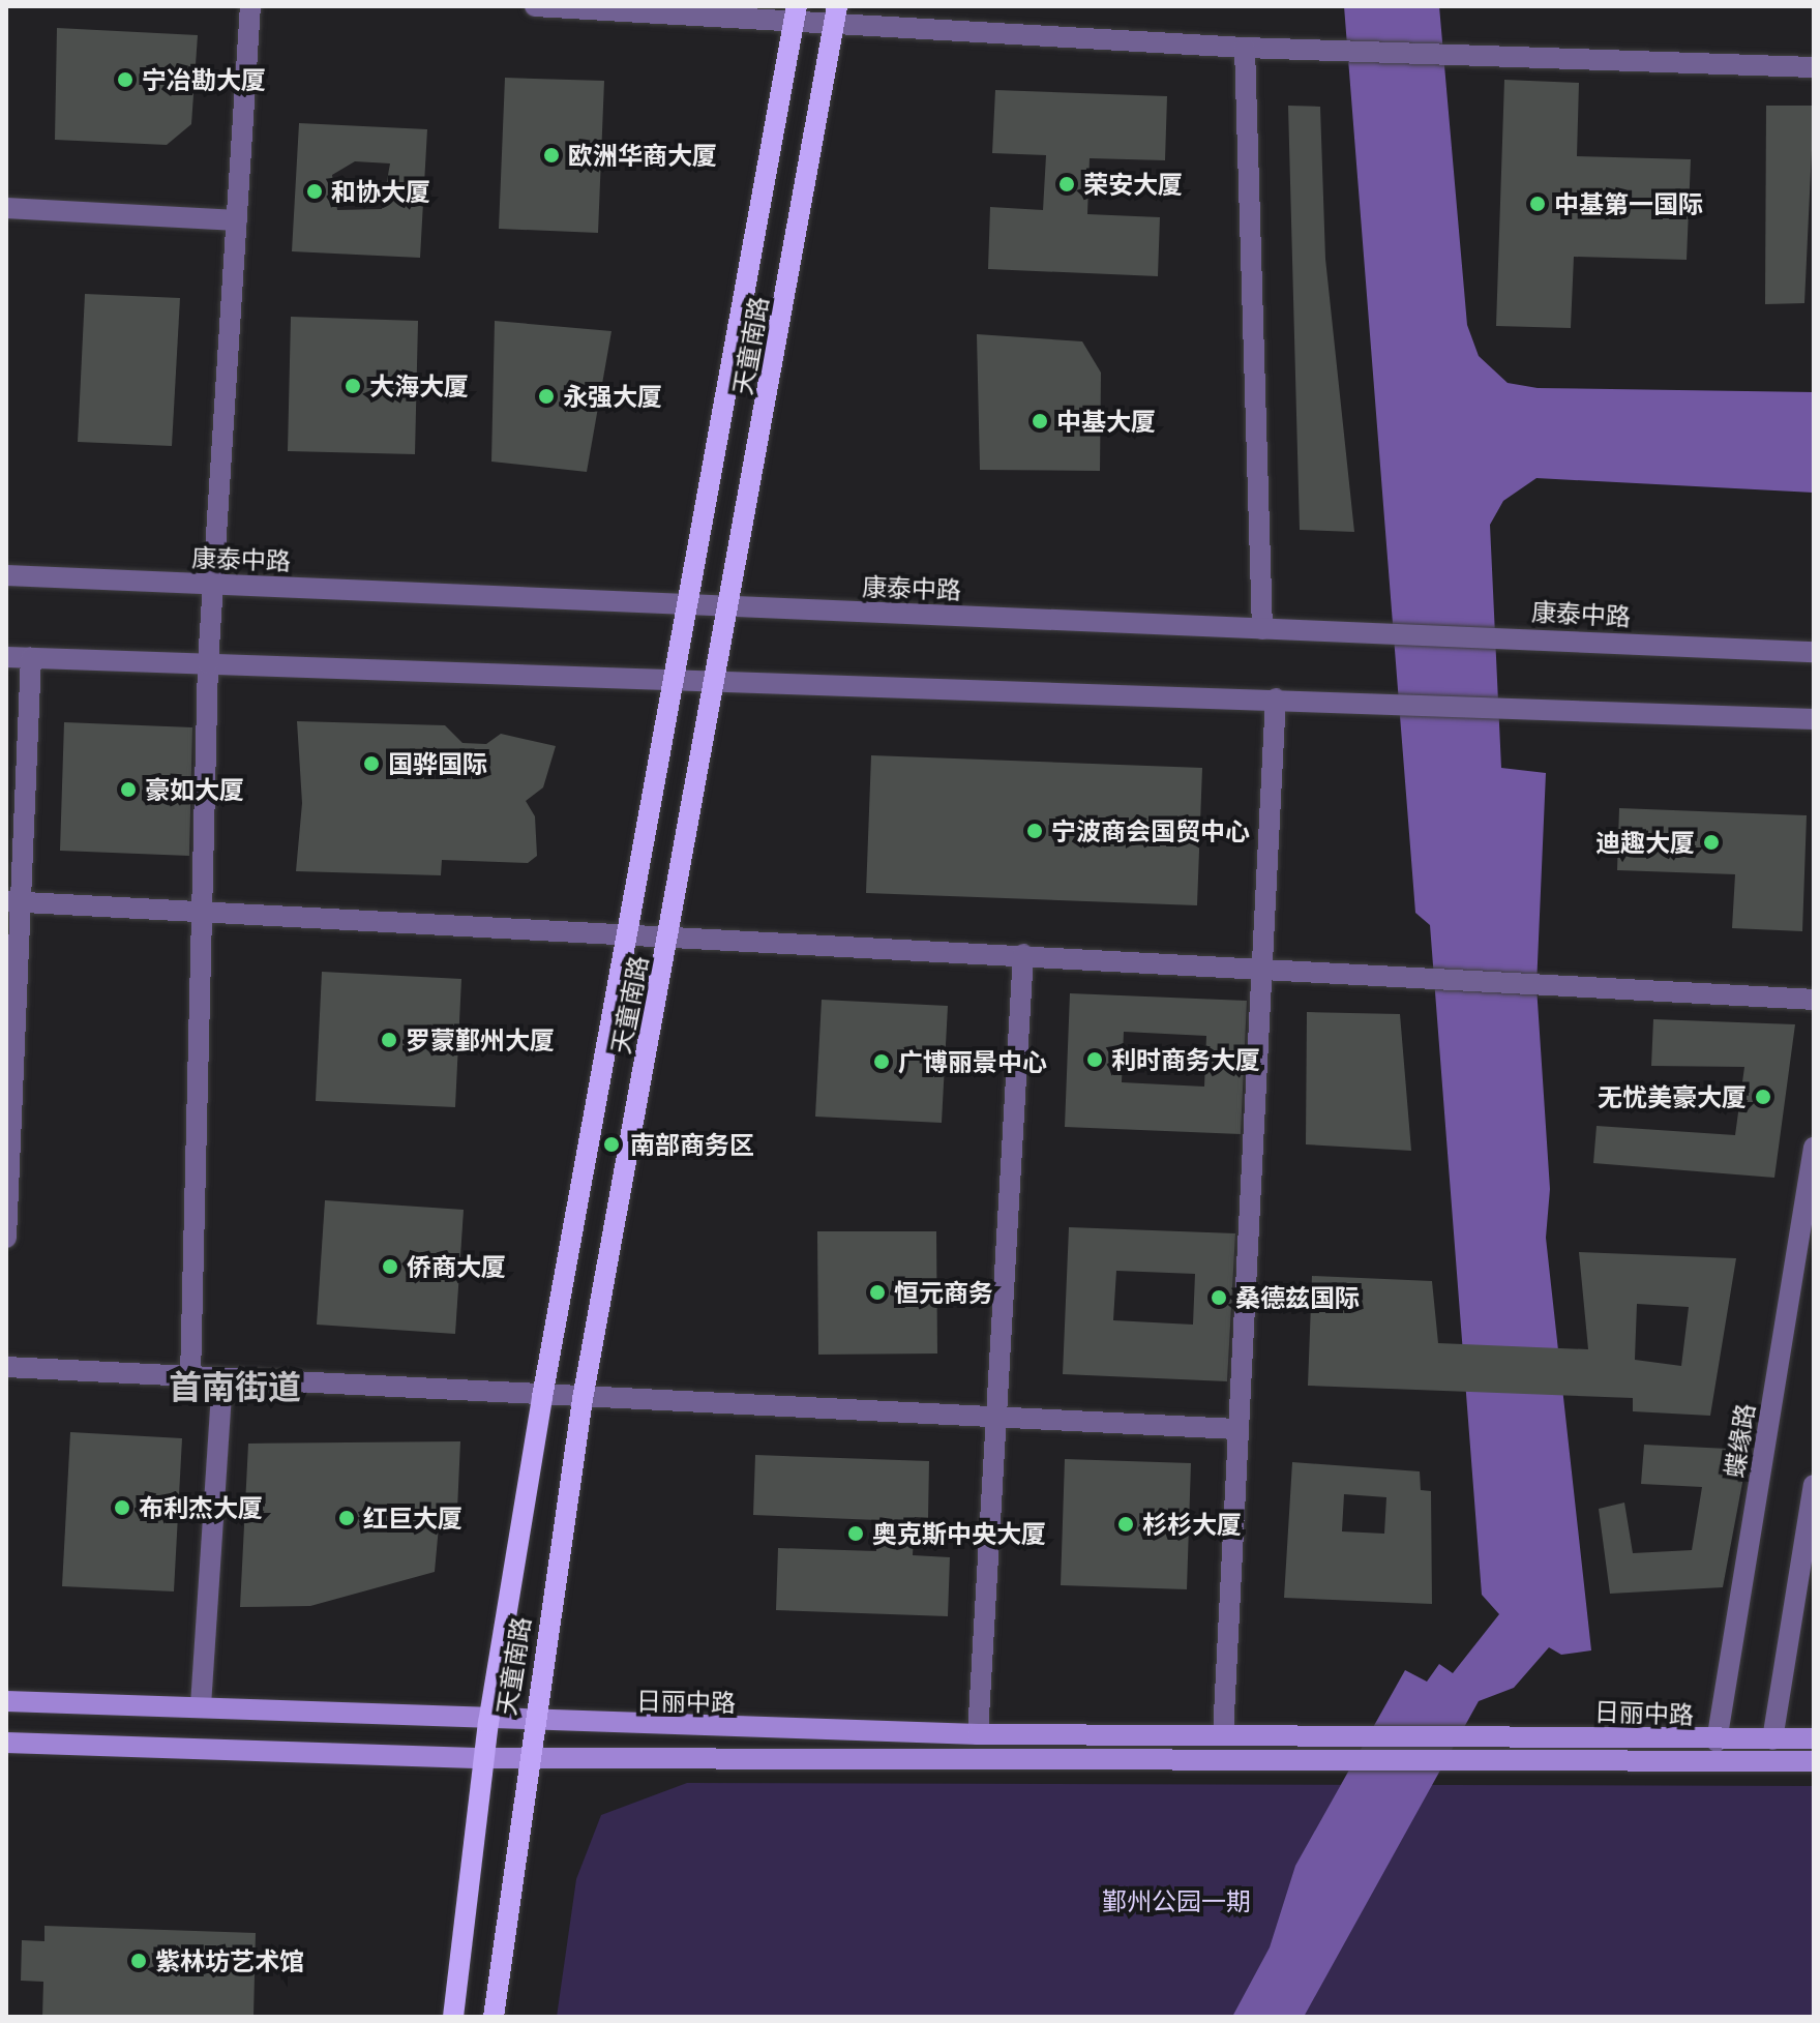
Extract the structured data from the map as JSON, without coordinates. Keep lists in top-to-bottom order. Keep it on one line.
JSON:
{"streets":{"main road":["天童南路","日丽中路"],"street":["康泰中路","蝶缘路"]},"crossings":[["天童南路","康泰中路"],["天童南路","日丽中路"],["蝶缘路","日丽中路"]],"districts":["首南街道"],"parks":["鄞州公园一期"],"places":["宁冶勘大厦","欧洲华商大厦","荣安大厦","和协大厦","中基第一国际","大海大厦","永强大厦","中基大厦","国骅国际","豪如大厦","宁波商会国贸中心","迪趣大厦","罗蒙鄞州大厦","利时商务大厦","广博丽景中心","无忧美豪大厦","南部商务区","侨商大厦","恒元商务","桑德兹国际","布利杰大厦","红巨大厦","杉杉大厦","奥克斯中央大厦","紫林坊艺术馆"]}
